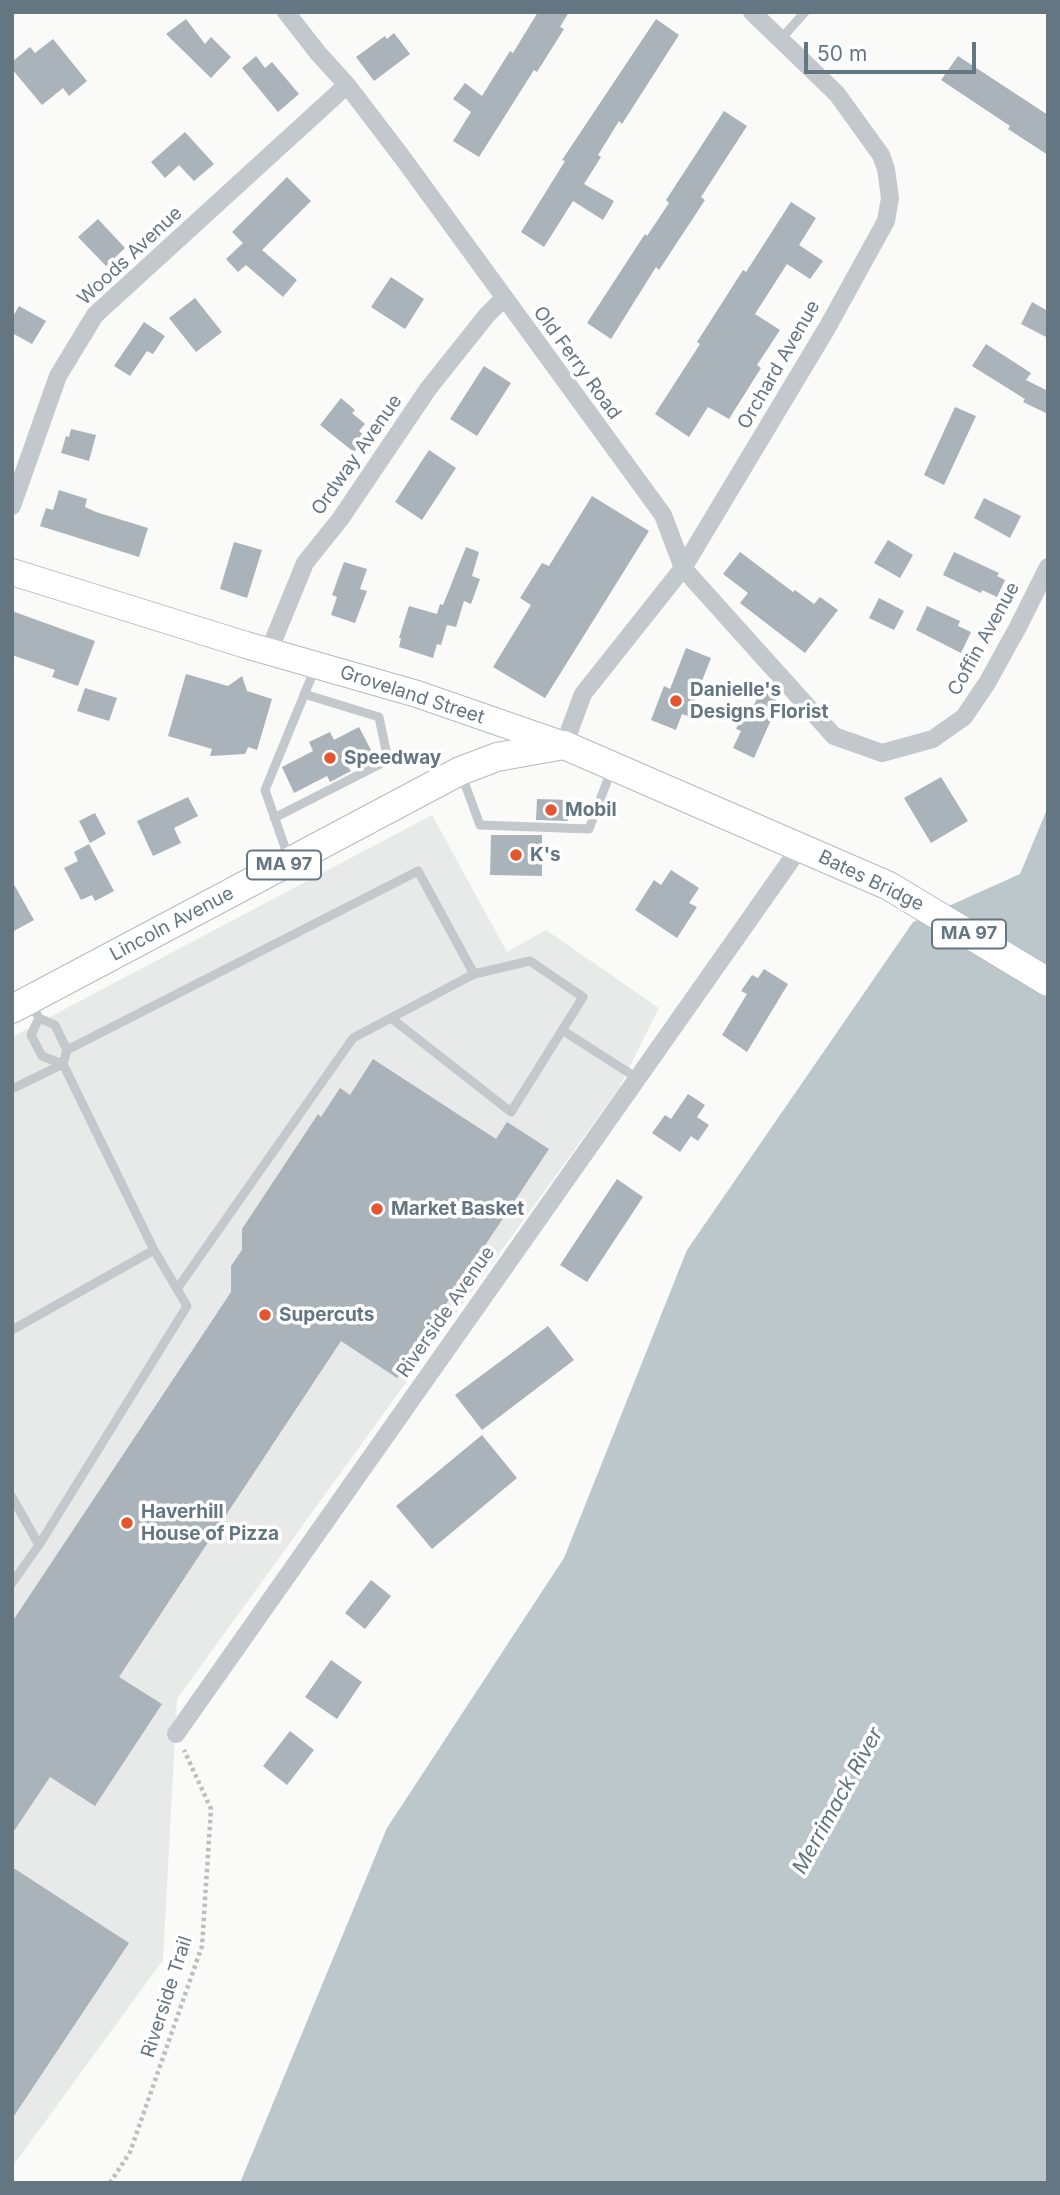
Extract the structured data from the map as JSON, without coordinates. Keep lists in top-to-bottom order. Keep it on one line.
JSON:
{"streets":{"main road":["Groveland Street","MA 97","Bates Bridge","Lincoln Avenue"],"street":["Woods Avenue","Old Ferry Road","Orchard Avenue","Ordway Avenue","Coffin Avenue","Riverside Avenue"],"path":["Riverside Trail"]},"crossings":[["Woods Avenue","Old Ferry Road"],["Old Ferry Road","Orchard Avenue"],["Old Ferry Road","Ordway Avenue"],["Old Ferry Road","Coffin Avenue"],["Orchard Avenue","Groveland Street"],["Orchard Avenue","Lincoln Avenue"],["Ordway Avenue","Groveland Street"],["Groveland Street","Bates Bridge"],["Groveland Street","Lincoln Avenue"],["Groveland Street","Riverside Avenue"],["Bates Bridge","Riverside Avenue"],["Riverside Avenue","Riverside Trail"]],"water":["Merrimack River"],"places":["Danielle's Designs Florist","Speedway","Mobil","K's","Market Basket","Supercuts","Haverhill House of Pizza"],"scale_bar":"50 m"}
